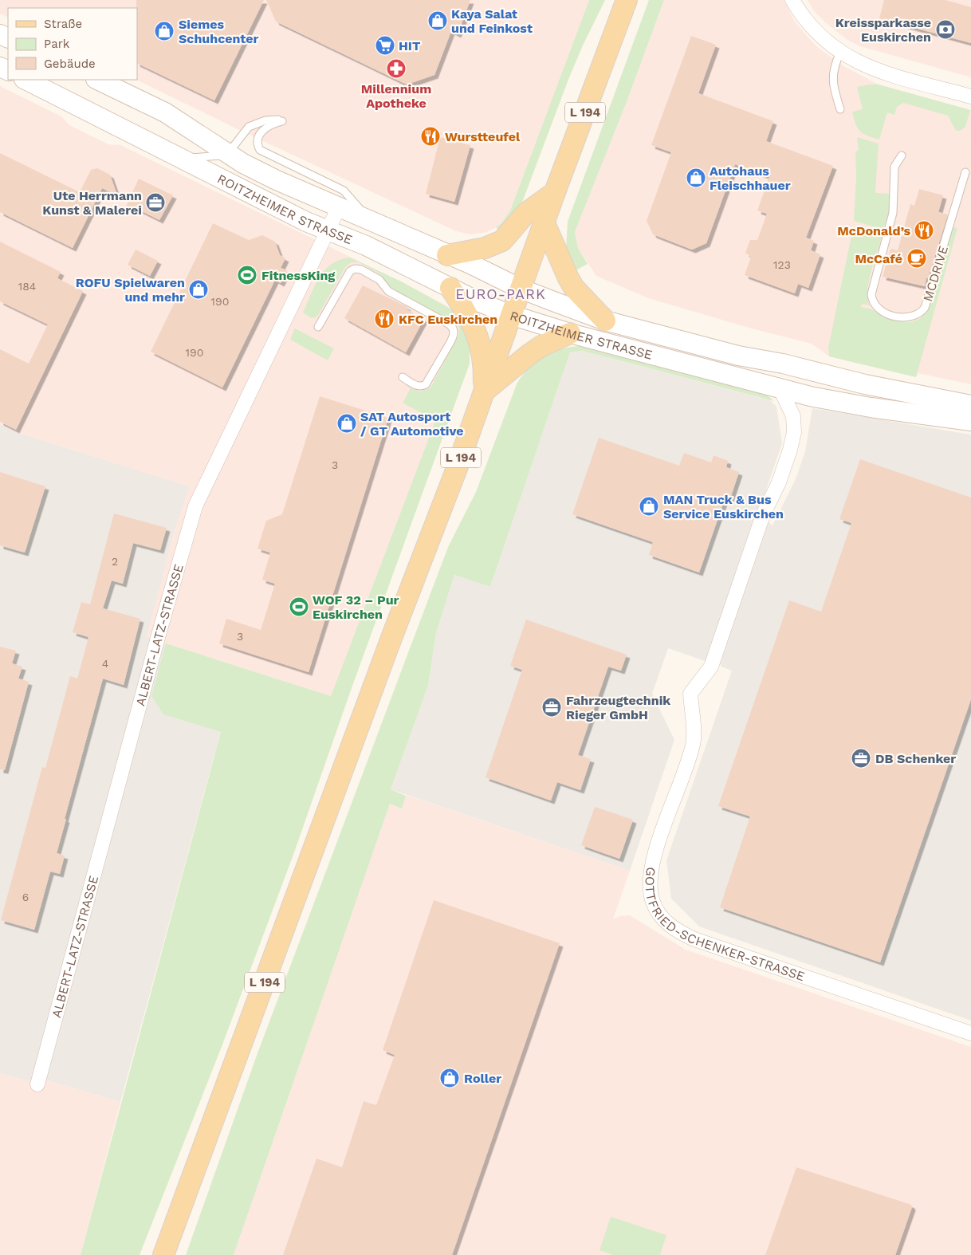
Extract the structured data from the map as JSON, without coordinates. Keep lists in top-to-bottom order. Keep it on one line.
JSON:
{"streets":{"main road":["L 194"],"street":["ROITZHEIMER STRASSE","ALBERT-LATZ-STRASSE","GOTTFRIED-SCHENKER-STRASSE"],"lane":["MCDRIVE"]},"crossings":[["L 194","ROITZHEIMER STRASSE"],["ROITZHEIMER STRASSE","ALBERT-LATZ-STRASSE"],["ROITZHEIMER STRASSE","GOTTFRIED-SCHENKER-STRASSE"]],"districts":["EURO-PARK"],"places":{"shop":["Kaya Salat und Feinkost","Siemes Schuhcenter","Autohaus Fleischhauer","ROFU Spielwaren und mehr","SAT Autosport / GT Automotive","MAN Truck & Bus Service Euskirchen","Roller"],"bank":["Kreissparkasse Euskirchen"],"supermarket":["HIT"],"pharmacy":["Millennium Apotheke"],"restaurant":["Wurstteufel","McDonald’s","KFC Euskirchen"],"office":["Ute Herrmann Kunst & Malerei","Fahrzeugtechnik Rieger GmbH","DB Schenker"],"cafe":["McCafé"],"sports":["FitnessKing","WOF 32 – Pur Euskirchen"]},"house_numbers":["123","184","190","190","3","2","3","4","6"],"legend":["Straße","Park","Gebäude"]}
